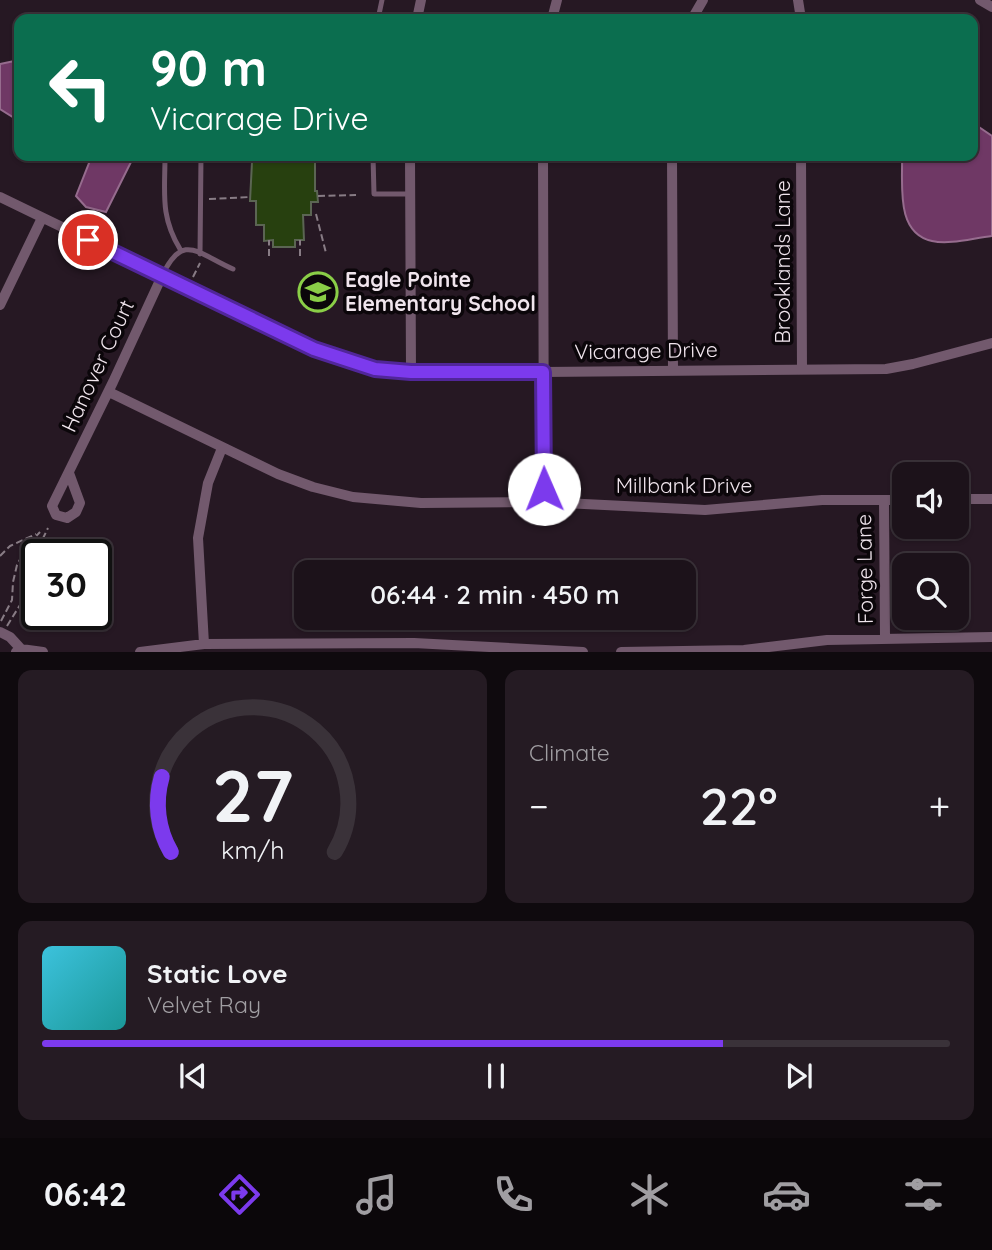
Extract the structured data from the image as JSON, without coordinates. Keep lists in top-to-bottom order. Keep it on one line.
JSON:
{"streets":{"street":["Brooklands Lane","Vicarage Drive","Hanover Court","Millbank Drive","Forge Lane"]},"crossings":[["Brooklands Lane","Vicarage Drive"],["Vicarage Drive","Hanover Court"],["Hanover Court","Millbank Drive"],["Millbank Drive","Forge Lane"]],"places":{"school or university":["Eagle Pointe Elementary School"]},"page":{"turn":["90 m","Vicarage Drive"],"limit":"30","trip":"06:44 · 2 min · 450 m","tile":"Climate","heat":["−","22°","+"],"song":["Static Love","Velvet Ray"],"tabs":"06:42","gauge":["27","km/h"]}}
